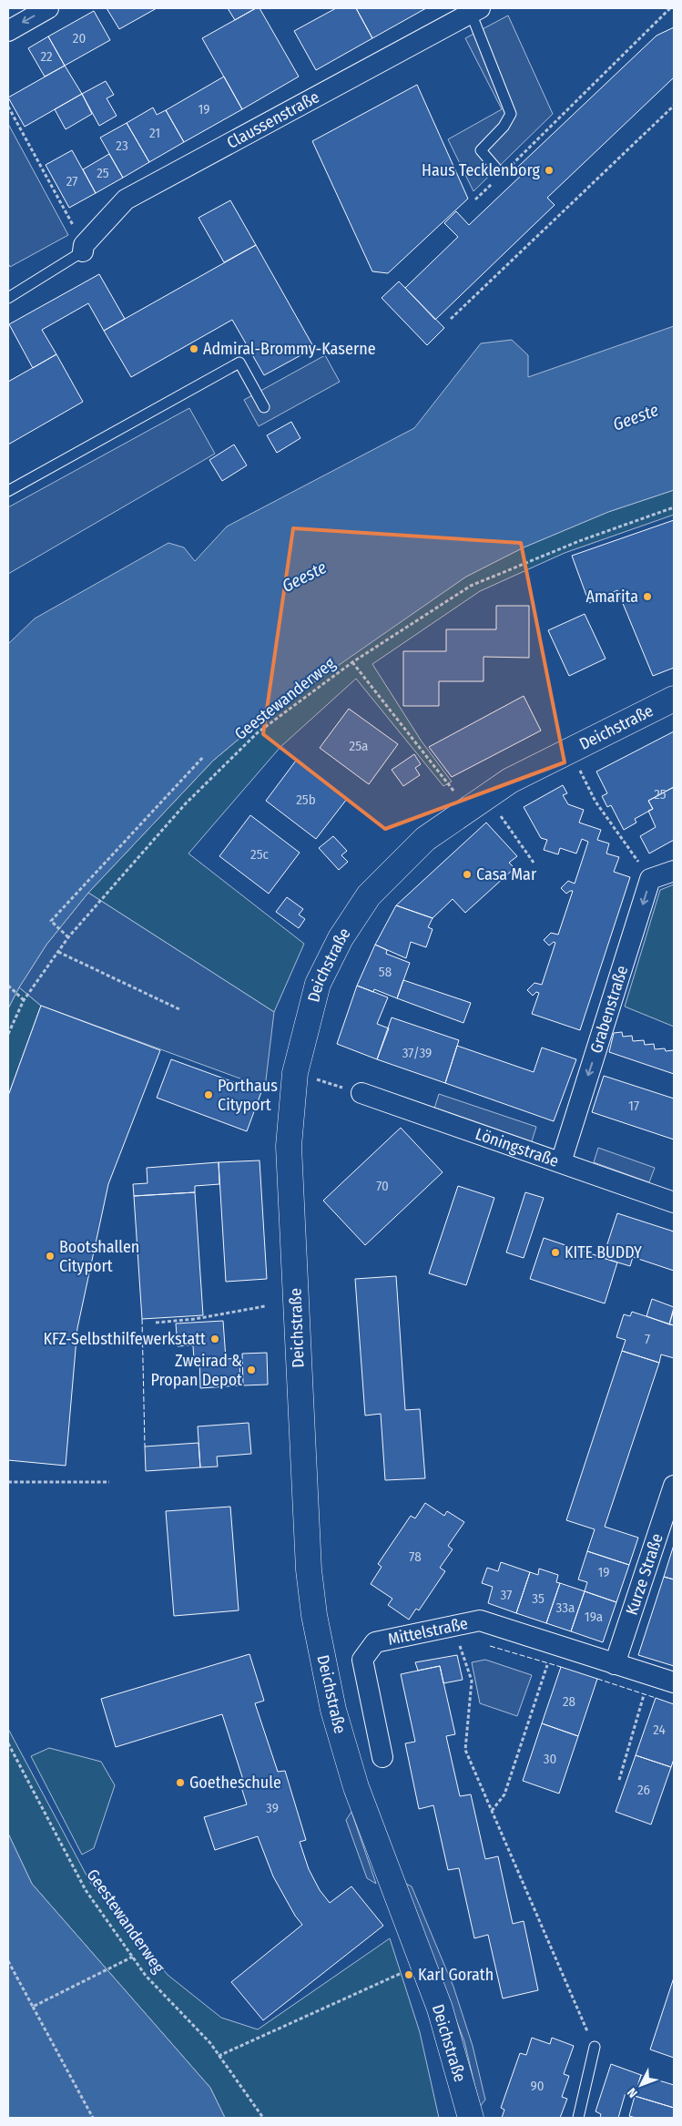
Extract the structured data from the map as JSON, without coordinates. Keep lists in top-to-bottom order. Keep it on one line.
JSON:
{"streets":{"main road":["Deichstraße"],"street":["Claussenstraße","Grabenstraße","Löningstraße","Kurze Straße","Mittelstraße"],"path":["Geestewanderweg"]},"crossings":[["Grabenstraße","Löningstraße"],["Kurze Straße","Mittelstraße"]],"one_way":["Grabenstraße"],"water":["Geeste"],"places":["Haus Tecklenborg","Admiral-Brommy-Kaserne","Amarita","Casa Mar","Porthaus Cityport","KITE BUDDY","Bootshallen Cityport","KFZ-Selbsthilfewerkstatt","Zweirad & Propan Depot","Goetheschule","Karl Gorath"],"house_numbers":["20","22","19","21","23","25","27","25a","25","25b","25c","58","37/39","17","70","7","78","19","37","35","33a","19a","28","24","30","26","39","90"],"north":"bottom left"}
